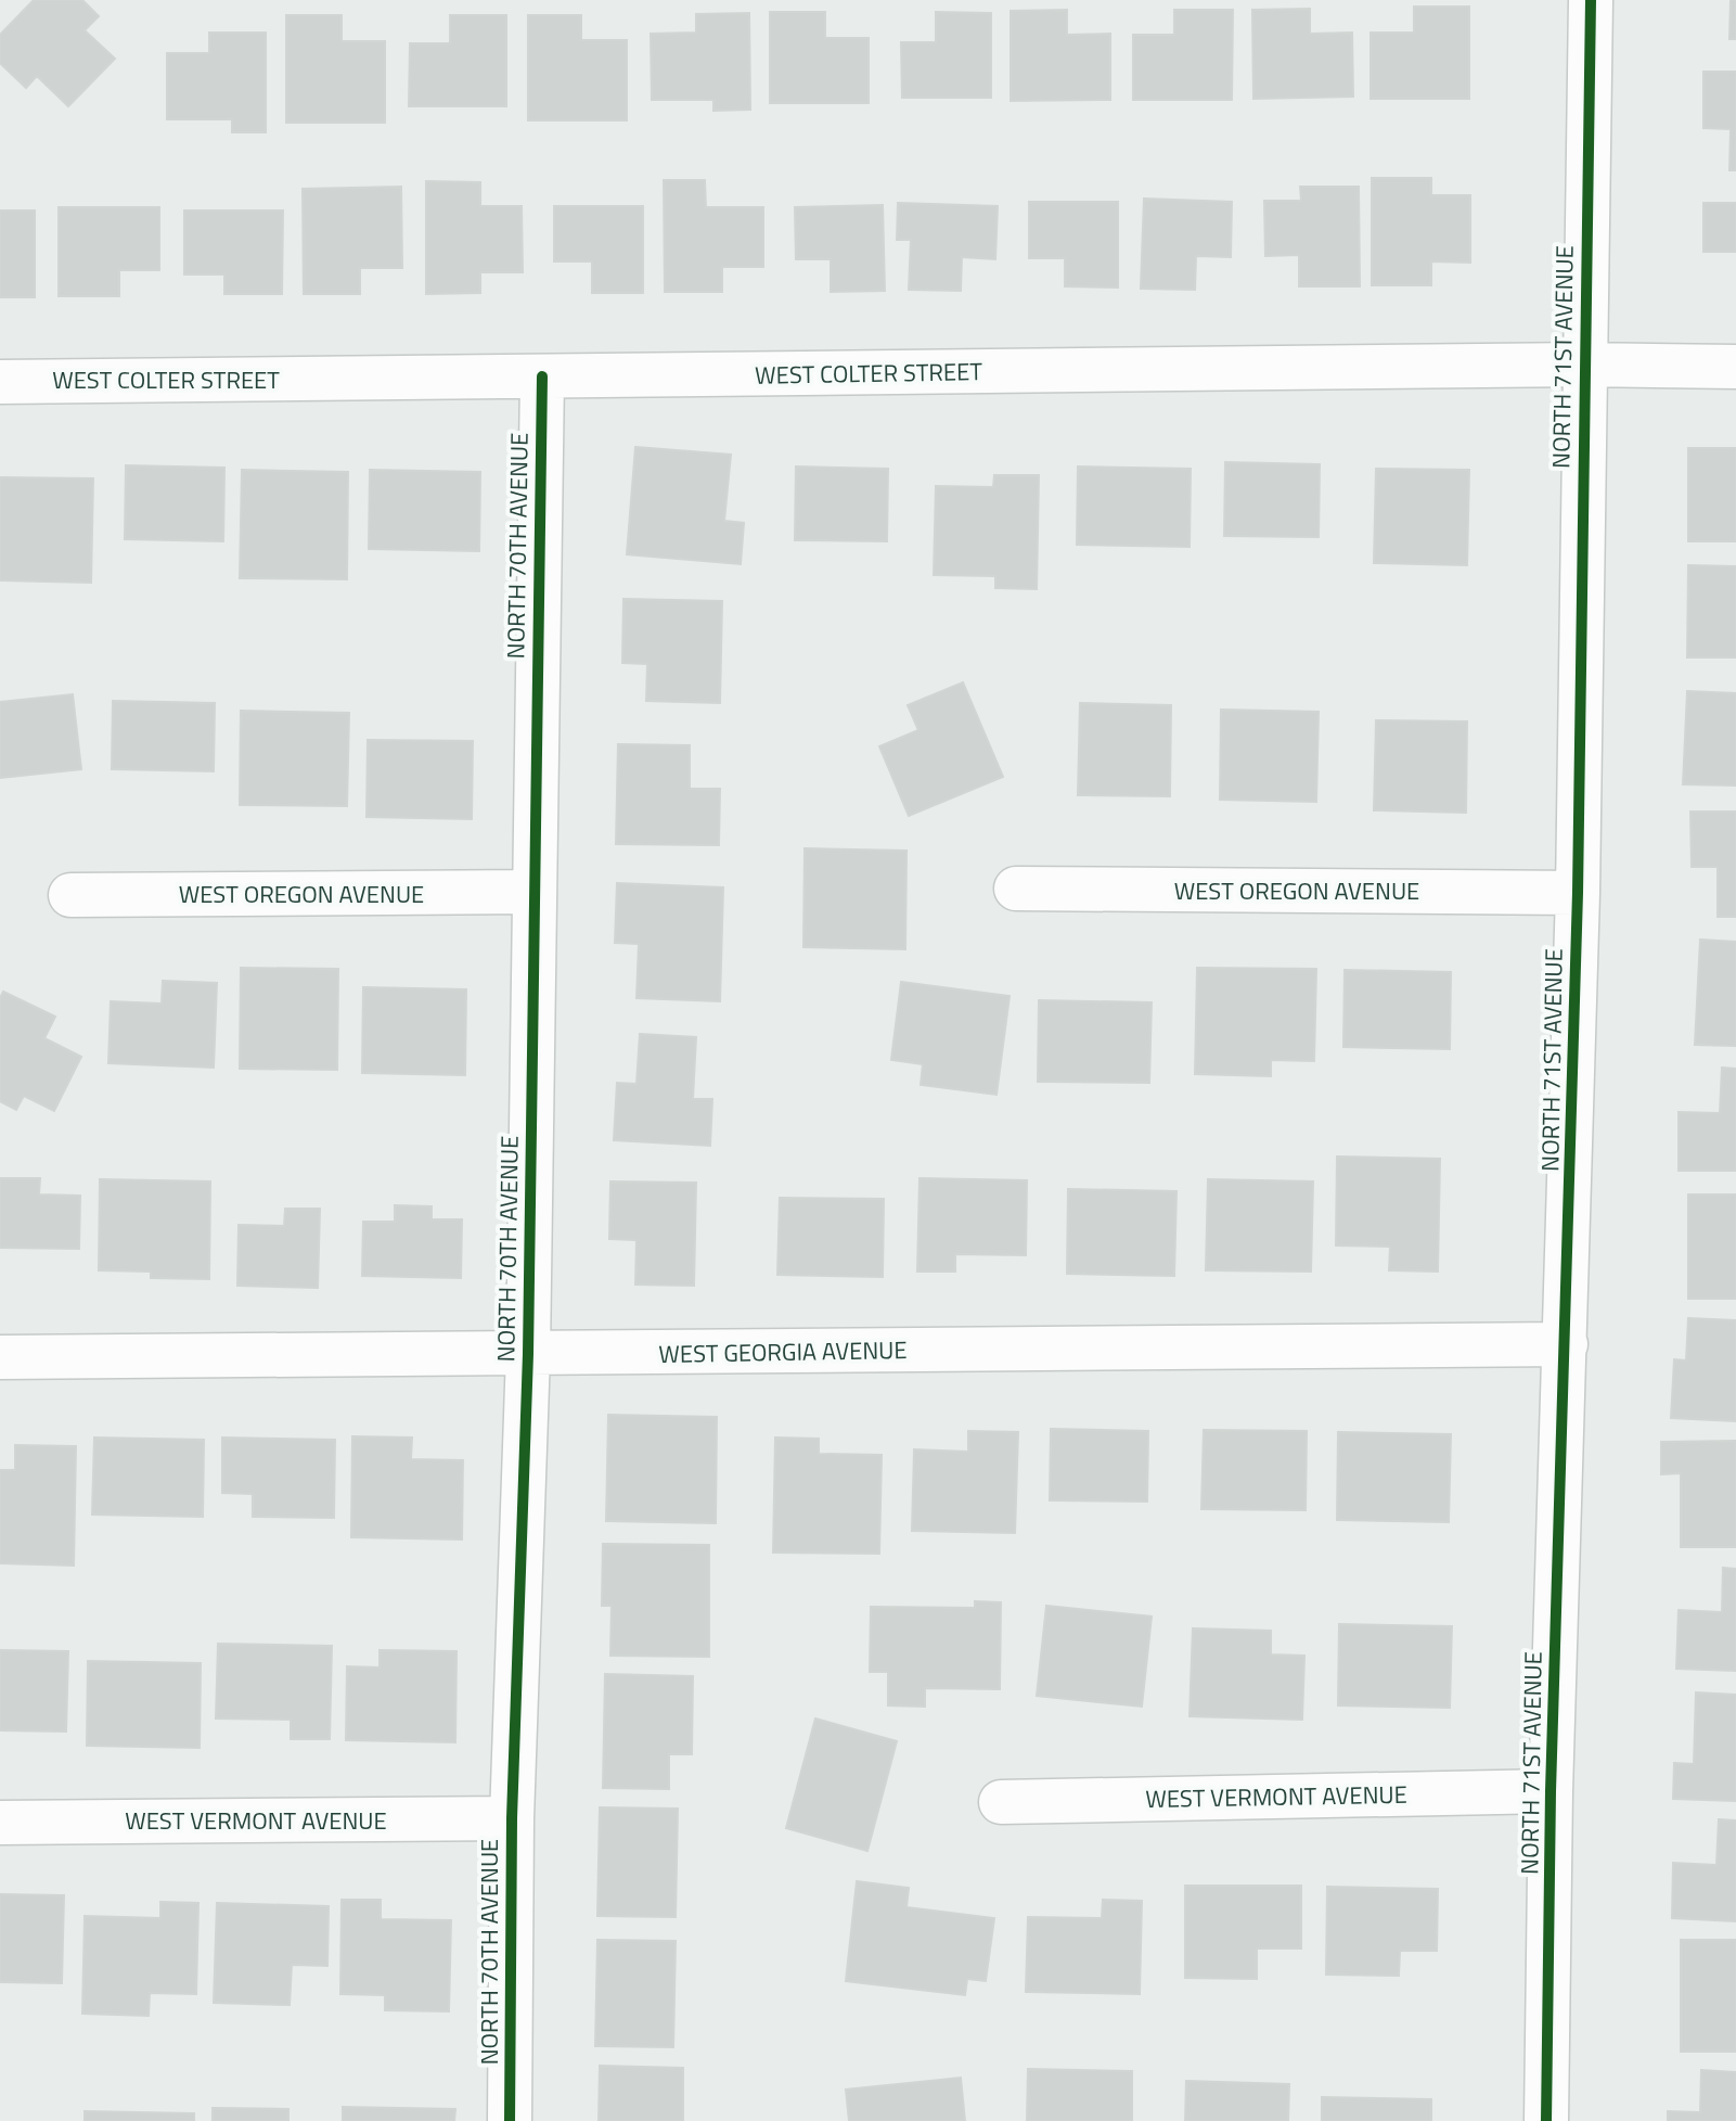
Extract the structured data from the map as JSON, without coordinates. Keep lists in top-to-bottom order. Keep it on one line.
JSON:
{"streets":{"street":["NORTH 71ST AVENUE","WEST COLTER STREET","NORTH 70TH AVENUE","WEST OREGON AVENUE","WEST GEORGIA AVENUE","WEST VERMONT AVENUE"]},"crossings":[["NORTH 71ST AVENUE","WEST COLTER STREET"],["NORTH 71ST AVENUE","WEST OREGON AVENUE"],["NORTH 71ST AVENUE","WEST GEORGIA AVENUE"],["NORTH 71ST AVENUE","WEST VERMONT AVENUE"],["WEST COLTER STREET","NORTH 70TH AVENUE"],["NORTH 70TH AVENUE","WEST OREGON AVENUE"],["NORTH 70TH AVENUE","WEST GEORGIA AVENUE"],["NORTH 70TH AVENUE","WEST VERMONT AVENUE"]]}
